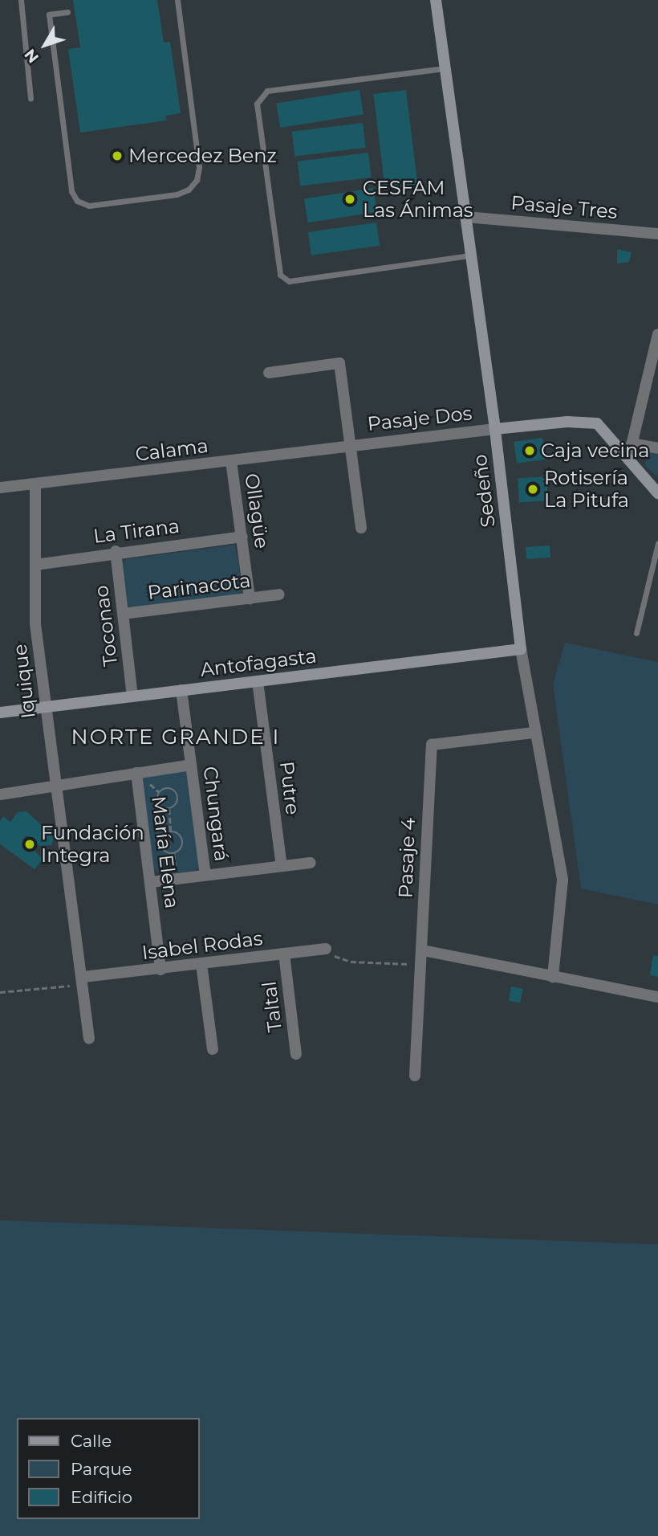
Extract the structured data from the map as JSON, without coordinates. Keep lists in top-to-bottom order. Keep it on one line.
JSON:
{"streets":{"street":["Pasaje Tres","Pasaje Dos","Calama","Sedeño","Ollagüe","La Tirana","Parinacota","Toconao","Antofagasta","Iquique","Putre","Chungará","María Elena","Pasaje 4","Isabel Rodas","Taltal"]},"crossings":[["Pasaje Tres","Sedeño"],["Pasaje Dos","Calama"],["Pasaje Dos","Sedeño"],["Calama","Ollagüe"],["Calama","Iquique"],["Sedeño","Antofagasta"],["Sedeño","Pasaje 4"],["Ollagüe","La Tirana"],["Ollagüe","Parinacota"],["La Tirana","Toconao"],["La Tirana","Iquique"],["Parinacota","Toconao"],["Toconao","Antofagasta"],["Antofagasta","Iquique"],["Antofagasta","Putre"],["Antofagasta","Chungará"],["Iquique","Isabel Rodas"],["María Elena","Isabel Rodas"],["Isabel Rodas","Taltal"]],"districts":["NORTE GRANDE I"],"places":["Mercedez Benz","CESFAM Las Ánimas","Caja vecina","Rotisería La Pitufa","Fundación Integra"],"legend":["Calle","Parque","Edificio"],"north":"bottom left"}
